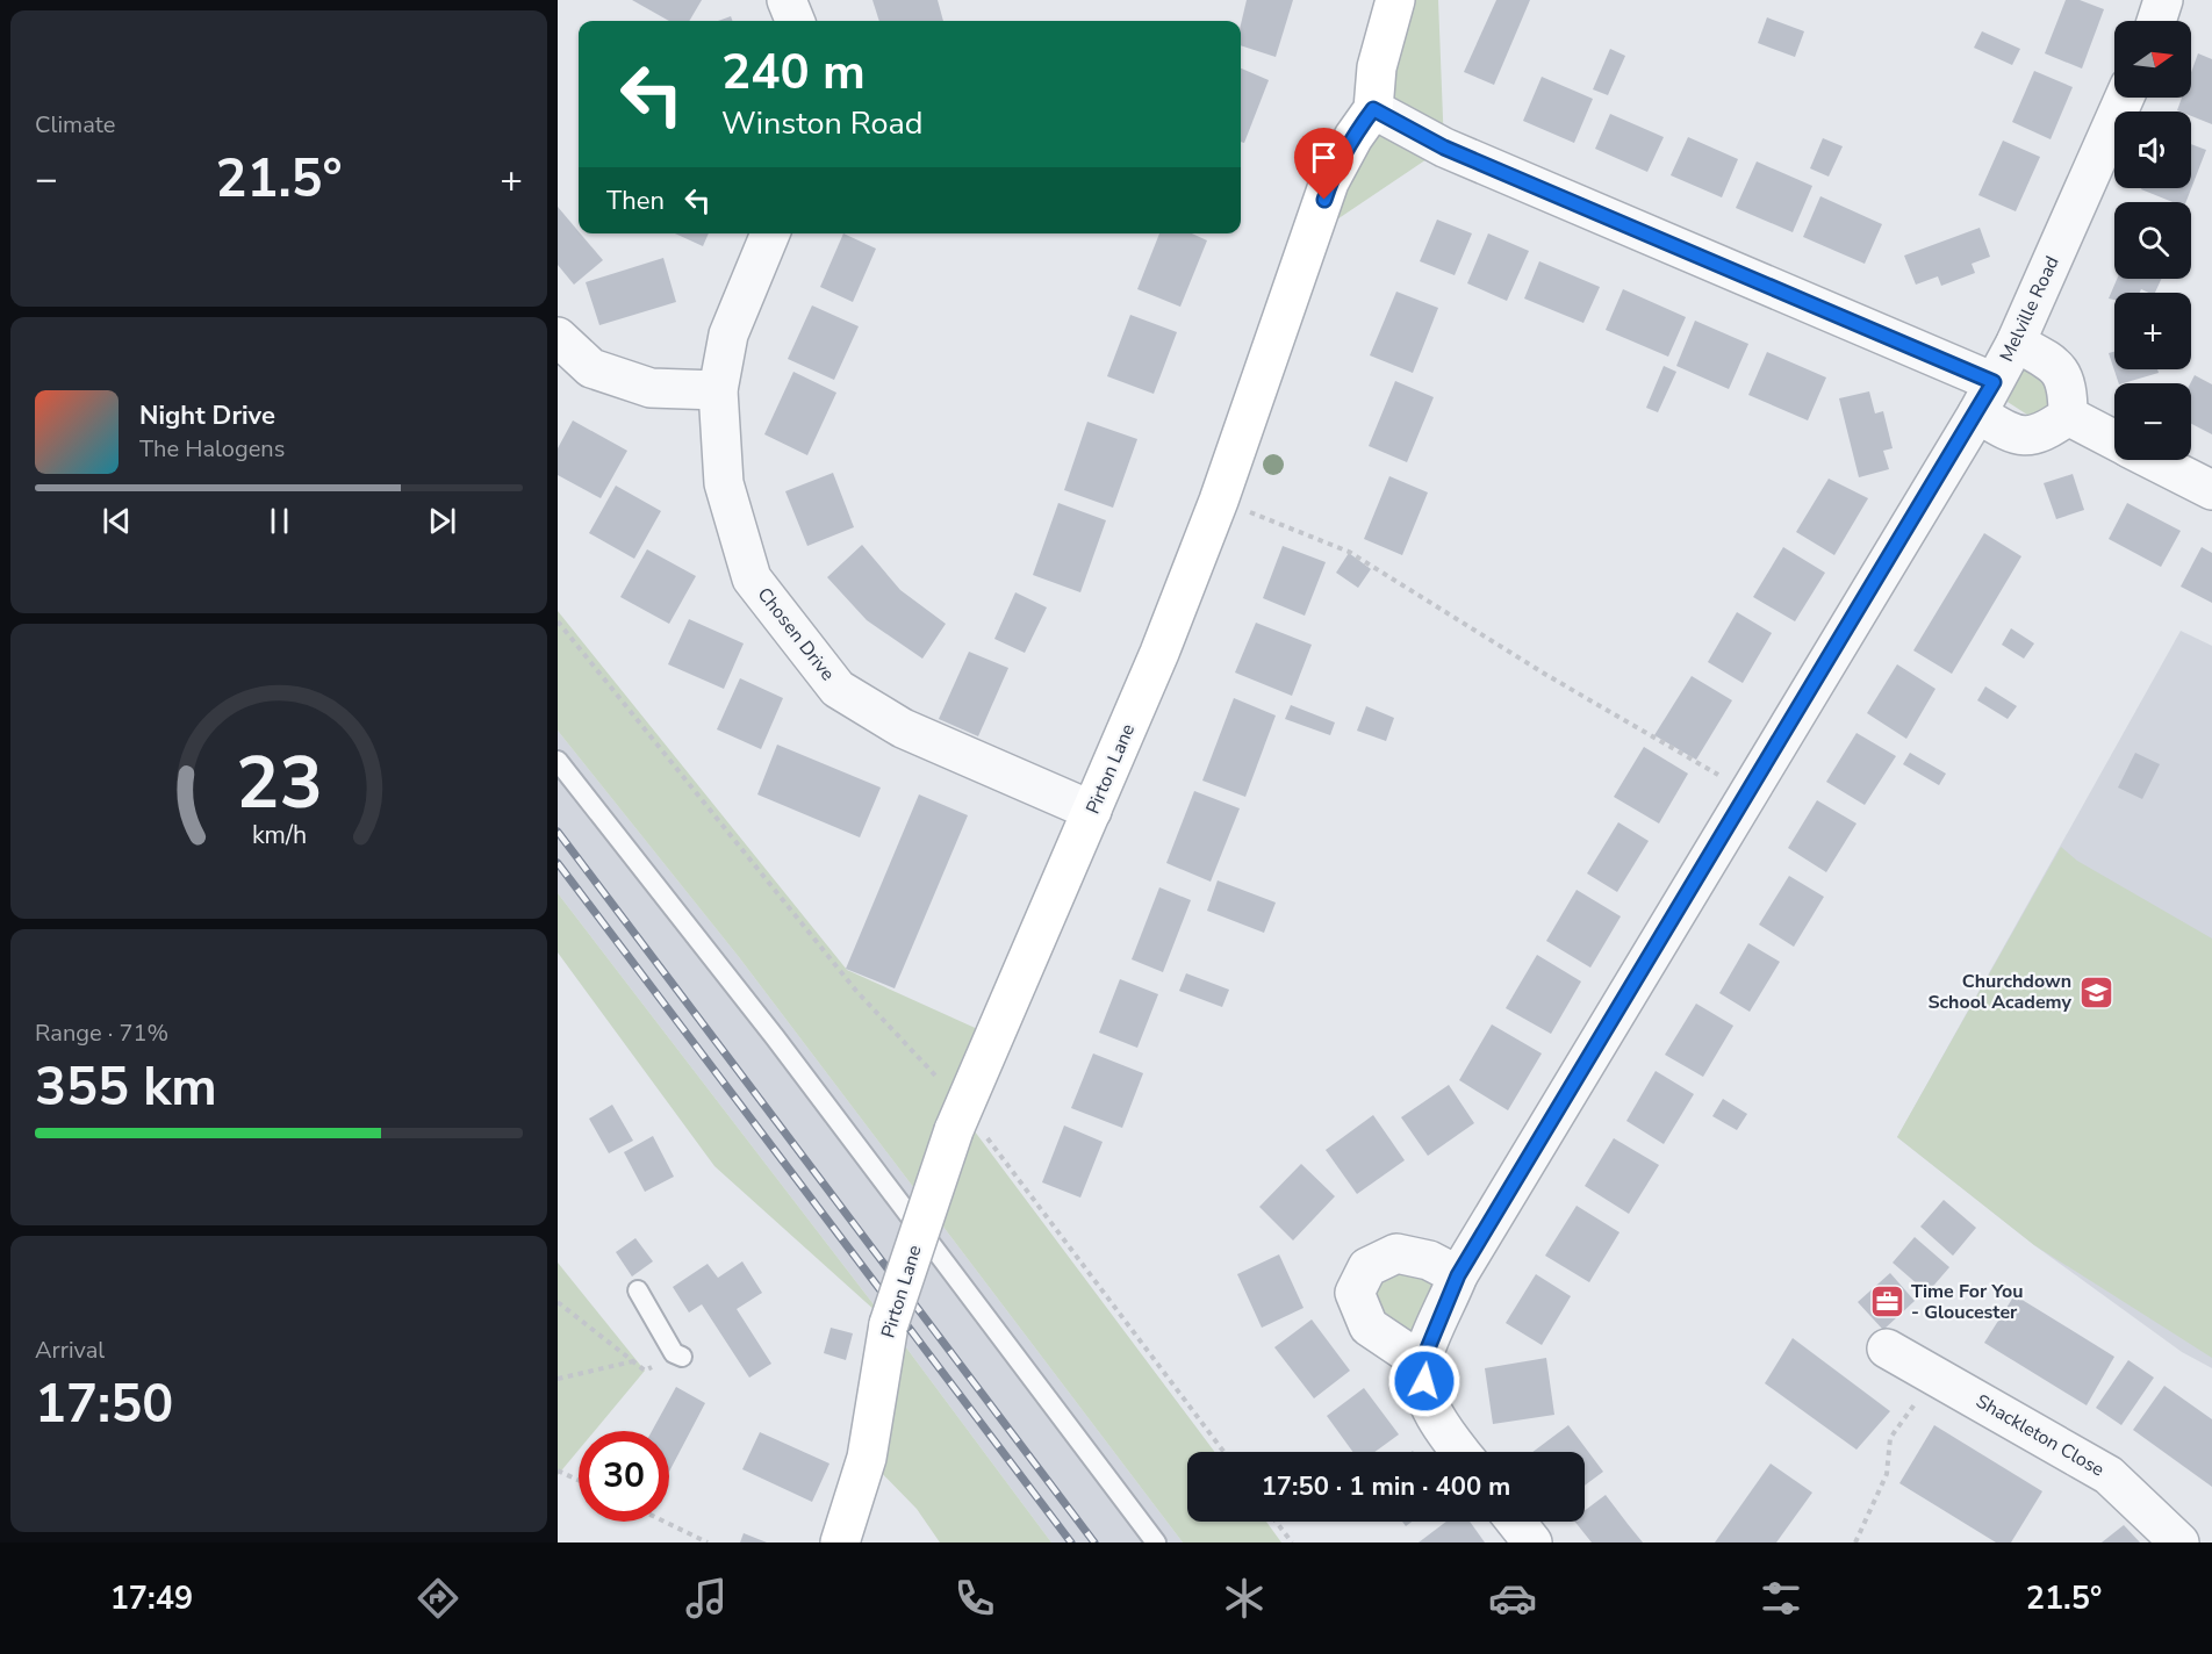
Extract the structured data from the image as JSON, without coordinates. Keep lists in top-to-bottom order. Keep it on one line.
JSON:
{"streets":{"street":["Melville Road","Chosen Drive","Pirton Lane","Shackleton Close"]},"crossings":[["Chosen Drive","Pirton Lane"]],"places":{"school or university":["Churchdown School Academy"],"office":["Time For You - Gloucester"]},"north":"right","page":{"tile":["Climate",["Range · 71%","355 km"],["Arrival","17:50"]],"map_buttons":["+","−"],"turn":["240 m","Winston Road"],"heat":["−","21.5°","+"],"then":"Then","song":["Night Drive","The Halogens"],"limit":"30","trip":"17:50 · 1 min · 400 m","tabs":["17:49","21.5°"],"gauge":["23","km/h"]}}
